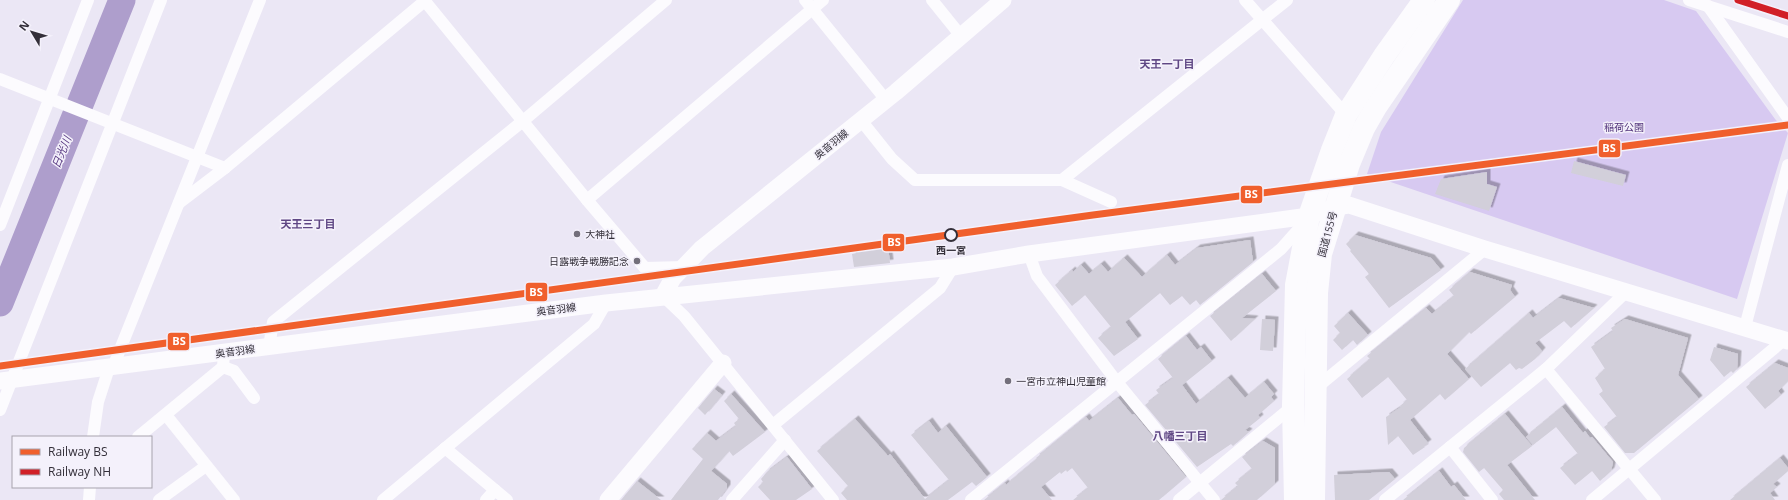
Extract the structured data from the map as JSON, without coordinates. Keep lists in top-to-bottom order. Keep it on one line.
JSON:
{"streets":{"highway":["国道155号"],"street":["奥音羽線"]},"districts":["天王一丁目","天王三丁目","八幡三丁目"],"water":["日光川"],"parks":["稲荷公園"],"places":["大神社","西一宮","日露戦争戦勝記念","一宮市立神山児童館"],"lines":["rail line NH","rail line BS"],"legend":["Railway BS","Railway NH"],"north":"top left"}
